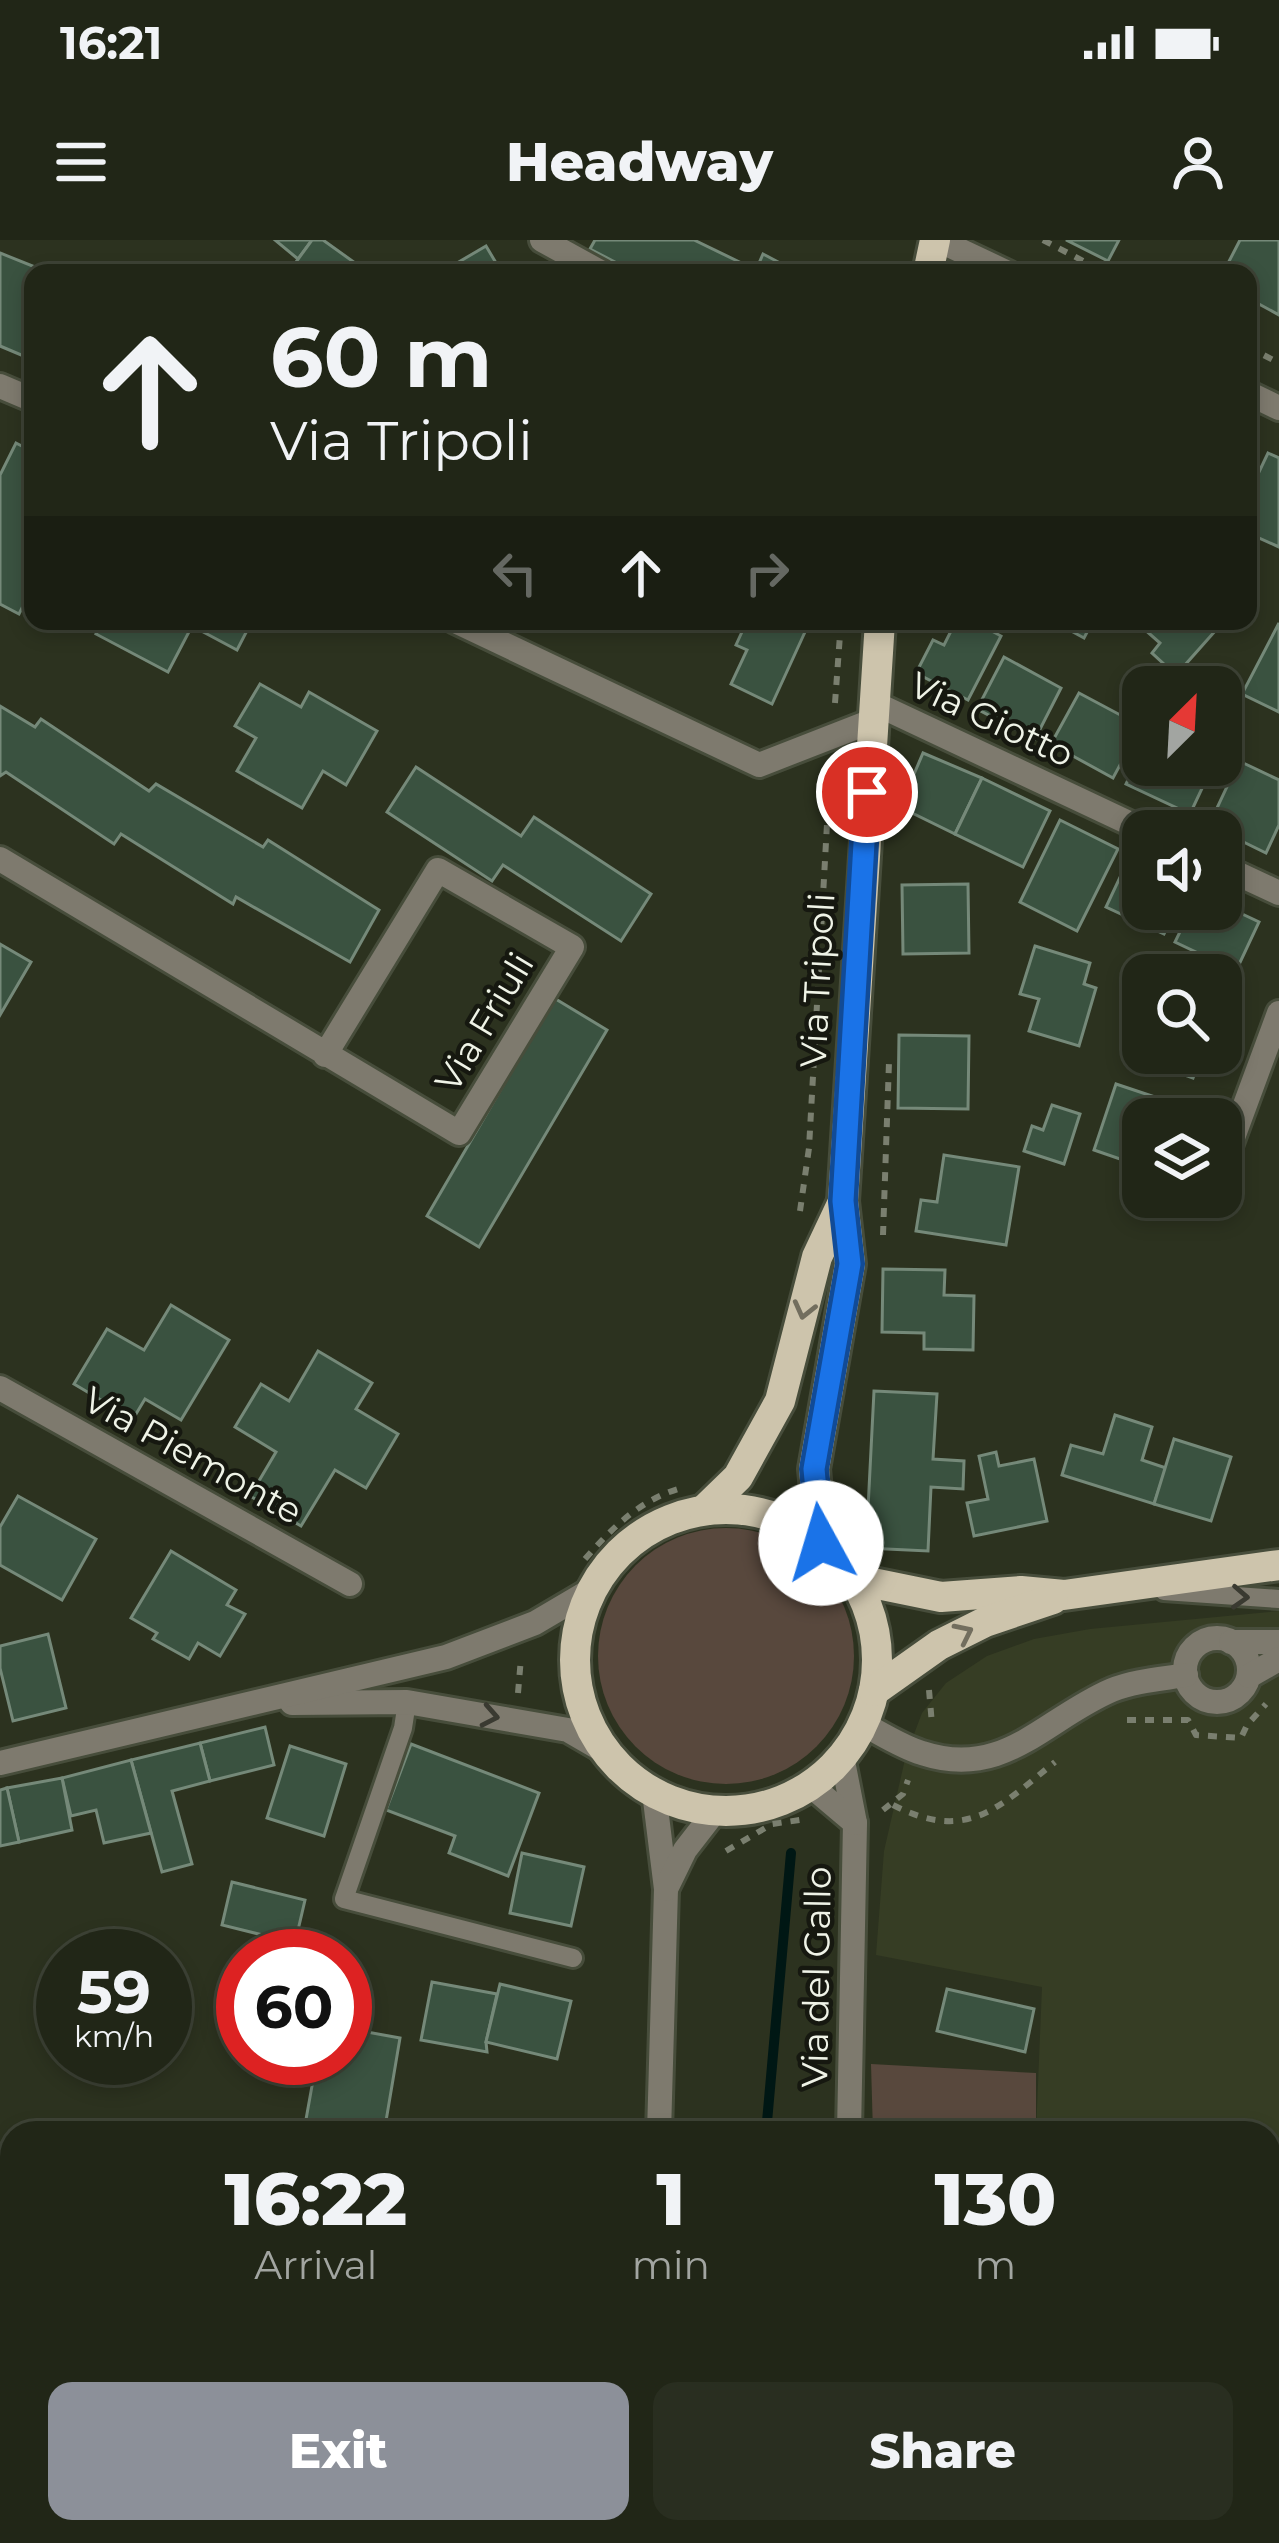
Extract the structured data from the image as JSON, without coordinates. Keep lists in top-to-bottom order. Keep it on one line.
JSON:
{"streets":{"main road":["Via Tripoli"],"street":["Via Giotto","Via Friuli","Via Piemonte","Via del Gallo"]},"crossings":[["Via Giotto","Via Tripoli"]],"north":"top right","page":{"status":"16:21","header":"Headway","turn":["60 m","Via Tripoli"],"speed":"59 km/h","limit":"60","eta":["16:22","Arrival","1","min","130","m"],"buttons":["Exit","Share"]}}
